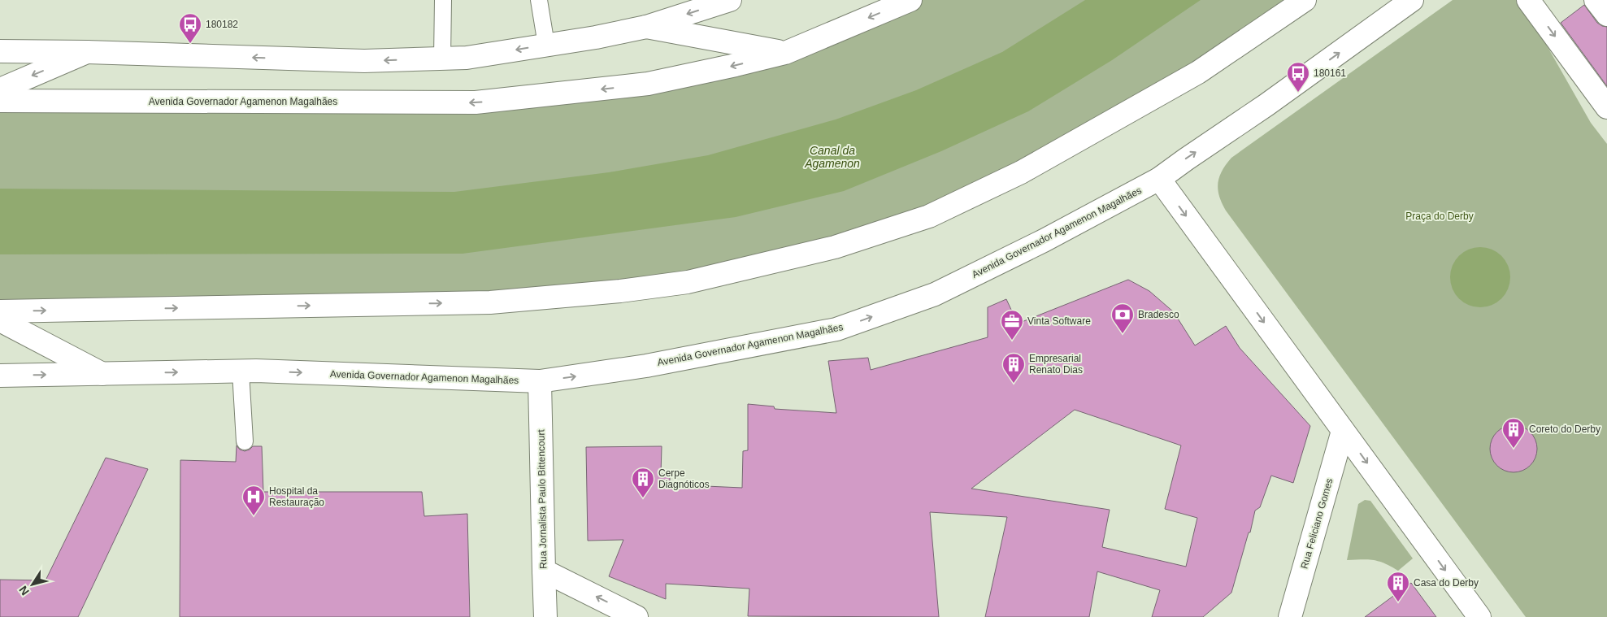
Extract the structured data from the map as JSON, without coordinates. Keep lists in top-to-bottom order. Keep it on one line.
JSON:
{"streets":{"main road":["Avenida Governador Agamenon Magalhães","Rua Jornalista Paulo Bittencourt","Rua Feliciano Gomes"]},"crossings":[["Avenida Governador Agamenon Magalhães","Rua Jornalista Paulo Bittencourt"]],"water":["Canal da Agamenon"],"parks":["Praça do Derby"],"places":{"bus stop":["180182","180161"],"bank":["Bradesco"],"office":["Vinta Software"],"building":["Empresarial Renato Dias","Coreto do Derby","Cerpe Diagnóticos","Casa do Derby"],"hospital":["Hospital da Restauração"]},"north":"bottom left"}
